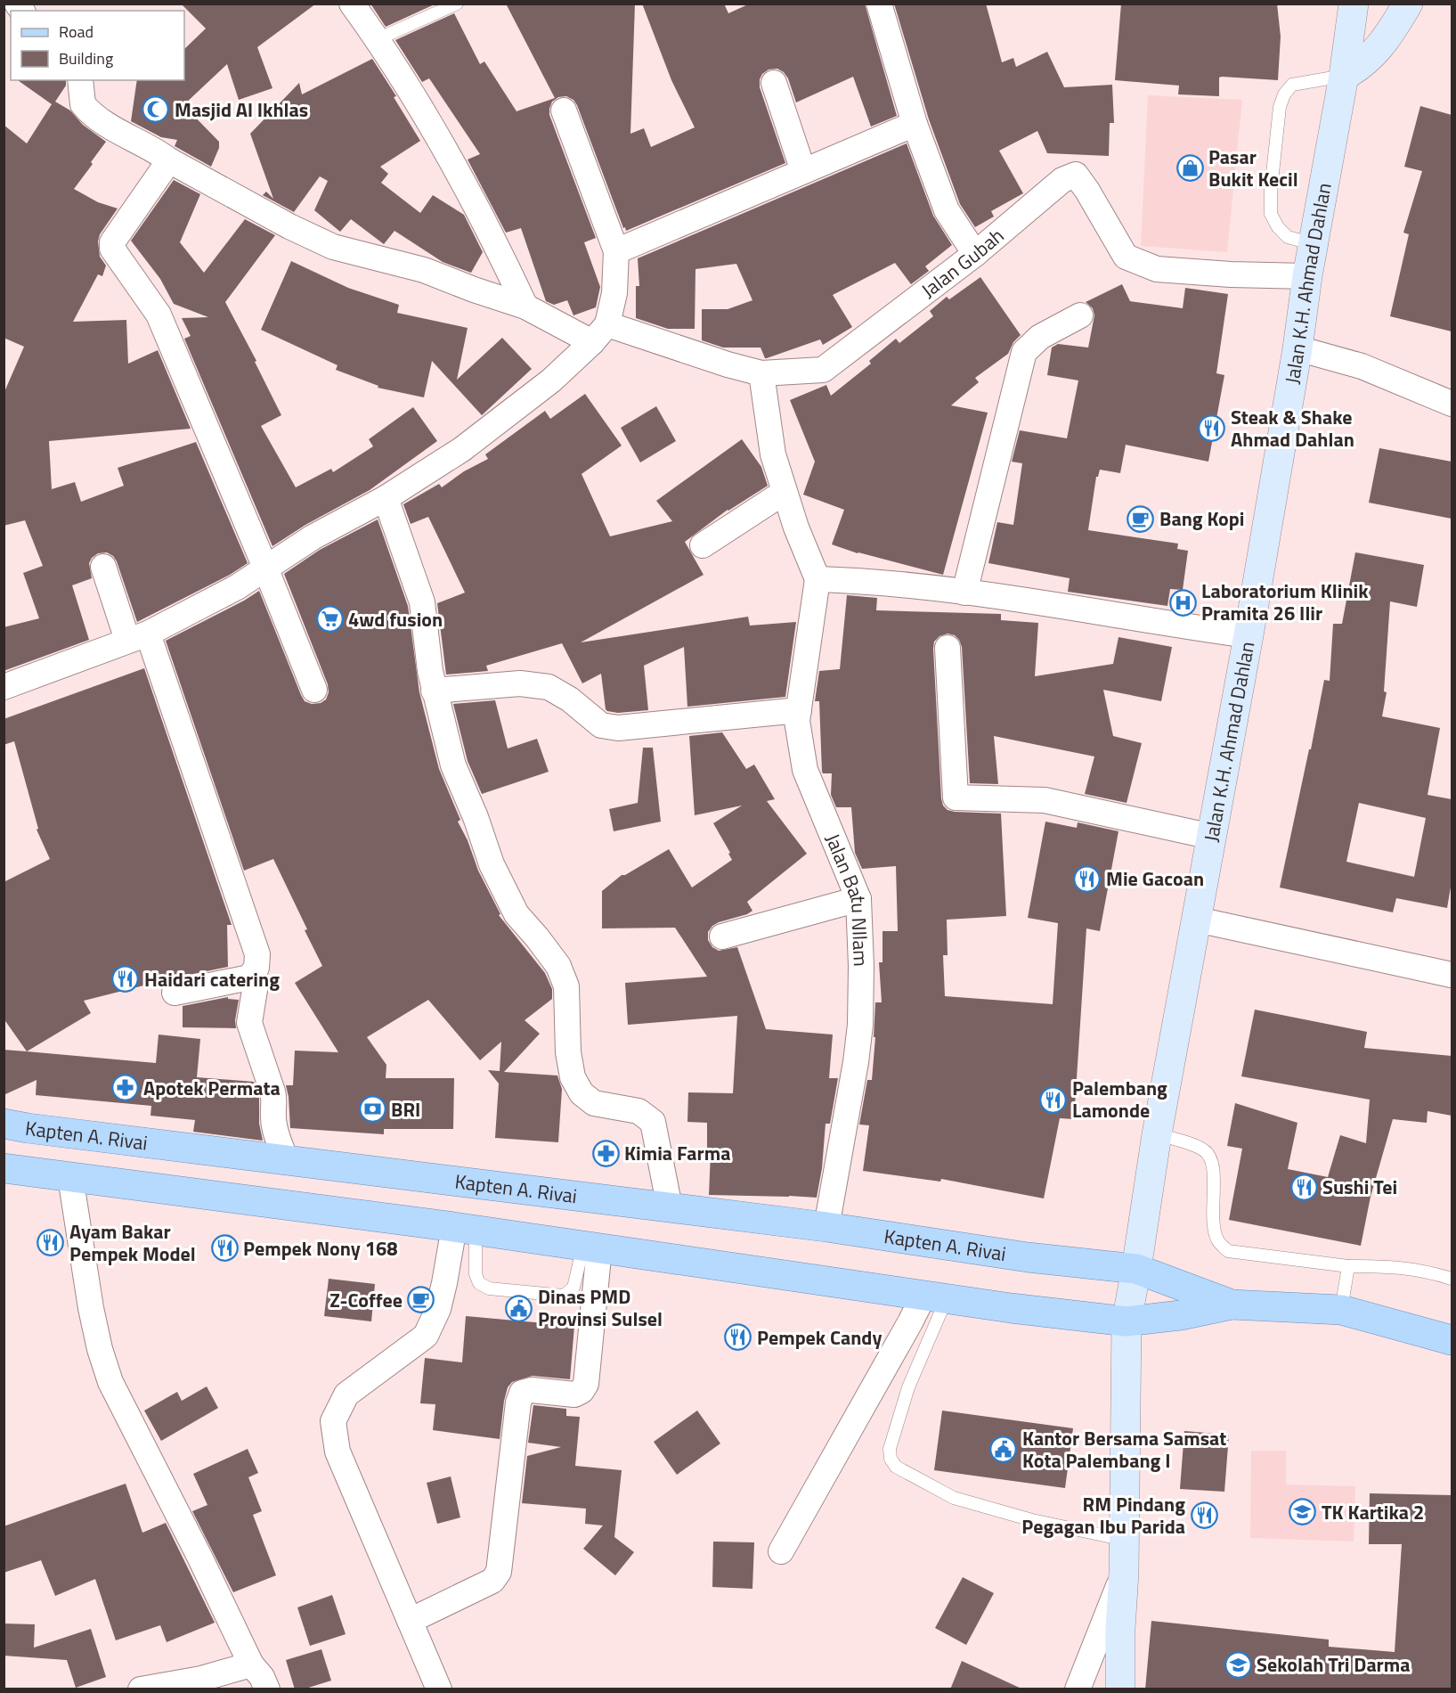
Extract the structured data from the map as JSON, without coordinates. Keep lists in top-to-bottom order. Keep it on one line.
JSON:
{"streets":{"main road":["Jalan K.H. Ahmad Dahlan","Kapten A. Rivai"],"street":["Jalan Gubah","Jalan Batu NIlam"]},"crossings":[["Jalan Gubah","Jalan K.H. Ahmad Dahlan"],["Jalan K.H. Ahmad Dahlan","Kapten A. Rivai"],["Jalan Batu NIlam","Kapten A. Rivai"]],"places":{"mosque":["Masjid Al Ikhlas"],"shop":["Pasar Bukit Kecil"],"restaurant":["Steak & Shake Ahmad Dahlan","Mie Gacoan","Haidari catering","Palembang Lamonde","Sushi Tei","Ayam Bakar Pempek Model","Pempek Nony 168","Pempek Candy","RM Pindang Pegagan Ibu Parida"],"cafe":["Bang Kopi","Z-Coffee"],"hospital":["Laboratorium Klinik Pramita 26 Ilir"],"supermarket":["4wd fusion"],"pharmacy":["Apotek Permata","Kimia Farma"],"bank":["BRI"],"public building":["Dinas PMD Provinsi Sulsel","Kantor Bersama Samsat Kota Palembang I"],"school or university":["TK Kartika 2","Sekolah Tri Darma"]},"legend":["Road","Building"]}
